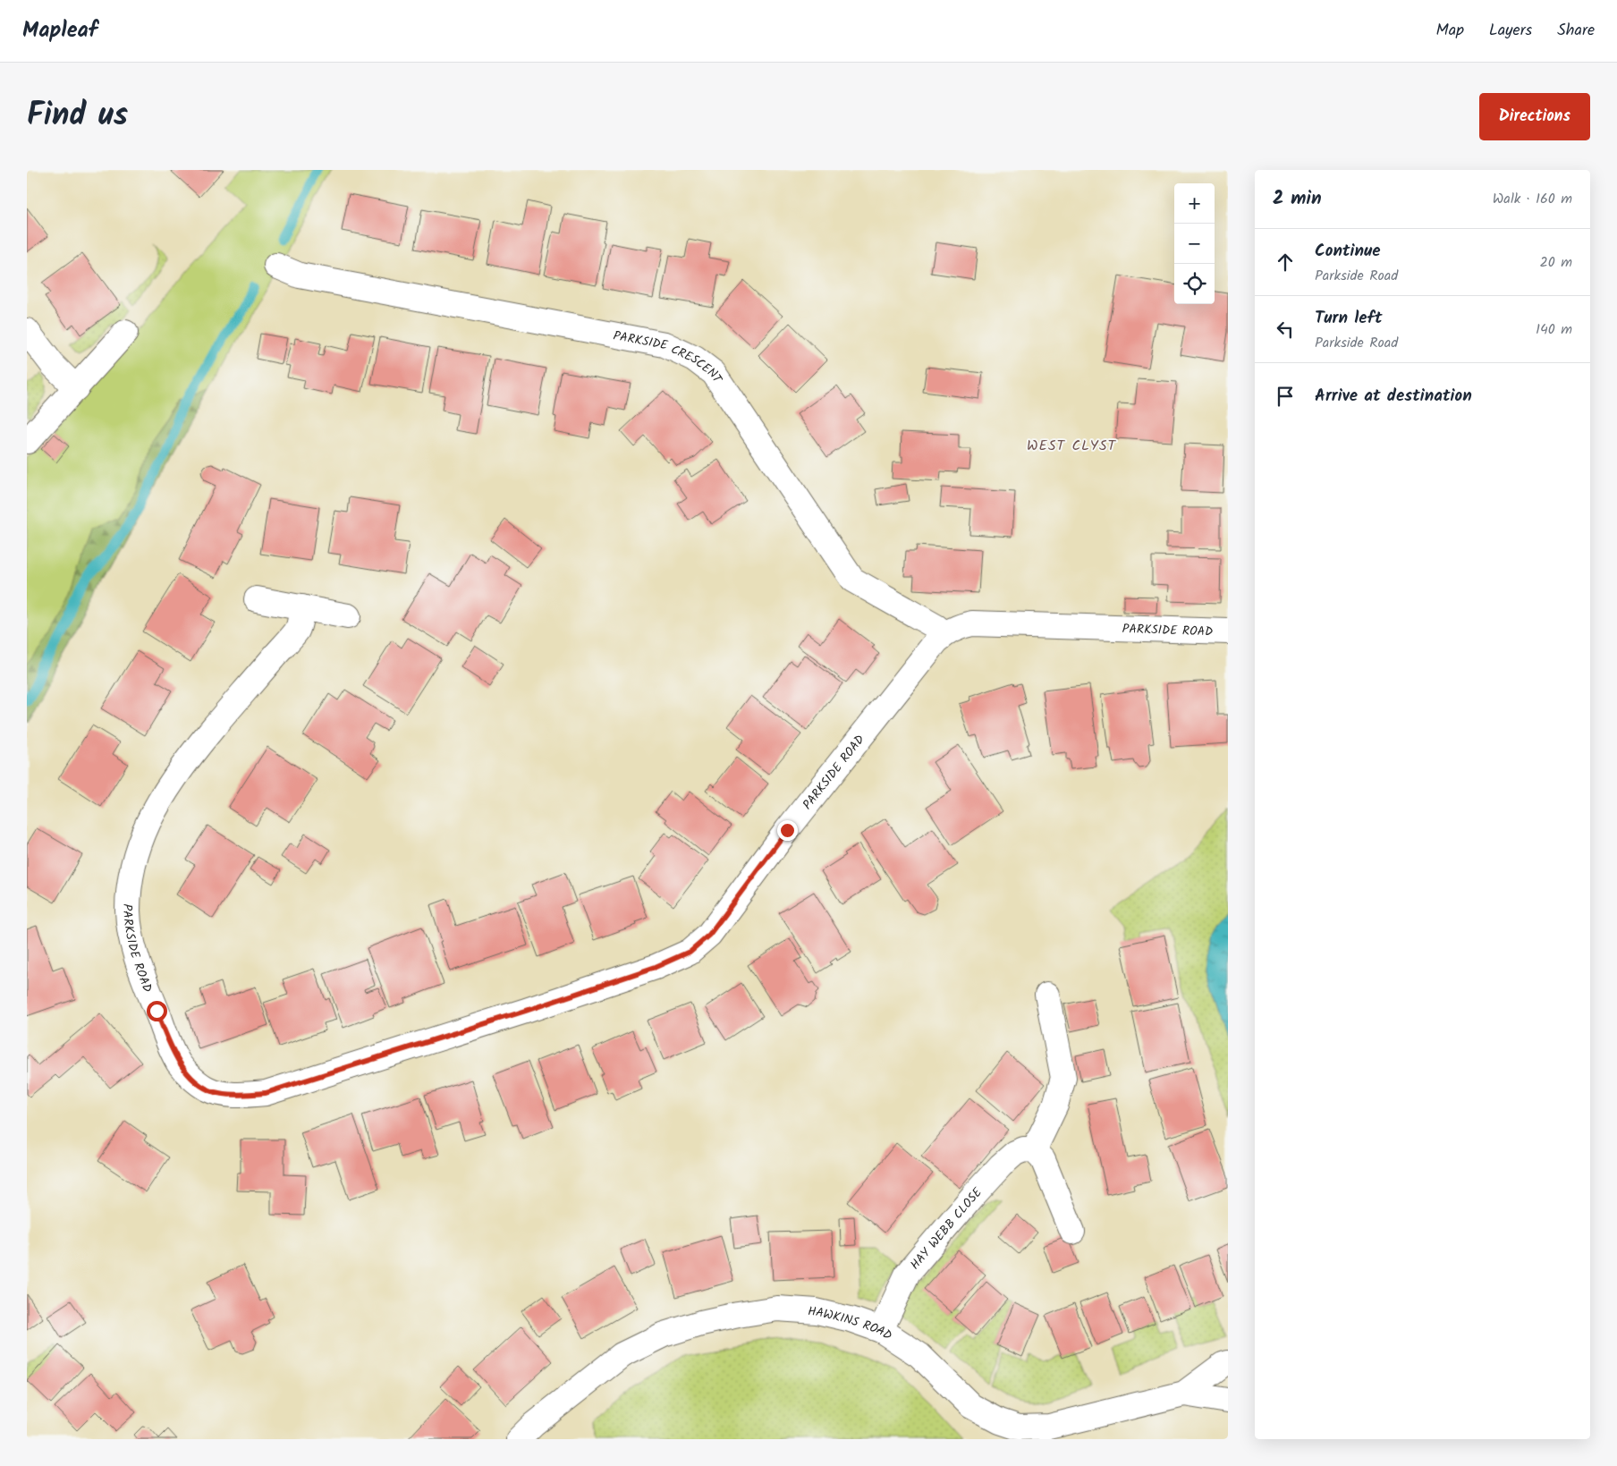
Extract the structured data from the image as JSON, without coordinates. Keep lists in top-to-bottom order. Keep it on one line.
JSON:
{"streets":{"street":["PARKSIDE CRESCENT","PARKSIDE ROAD","HAY WEBB CLOSE","HAWKINS ROAD"]},"crossings":[["PARKSIDE CRESCENT","PARKSIDE ROAD"],["HAY WEBB CLOSE","HAWKINS ROAD"]],"districts":["WEST CLYST"],"page":{"header":"Mapleaf","nav":["Map","Layers","Share"],"title":"Find us","buttons":"Directions","heading":["2 min","Walk · 160 m"],"map_buttons":["+","−"],"list":[["Continue","Parkside Road","20 m"],["Turn left","Parkside Road","140 m"],"Arrive at destination"]}}
